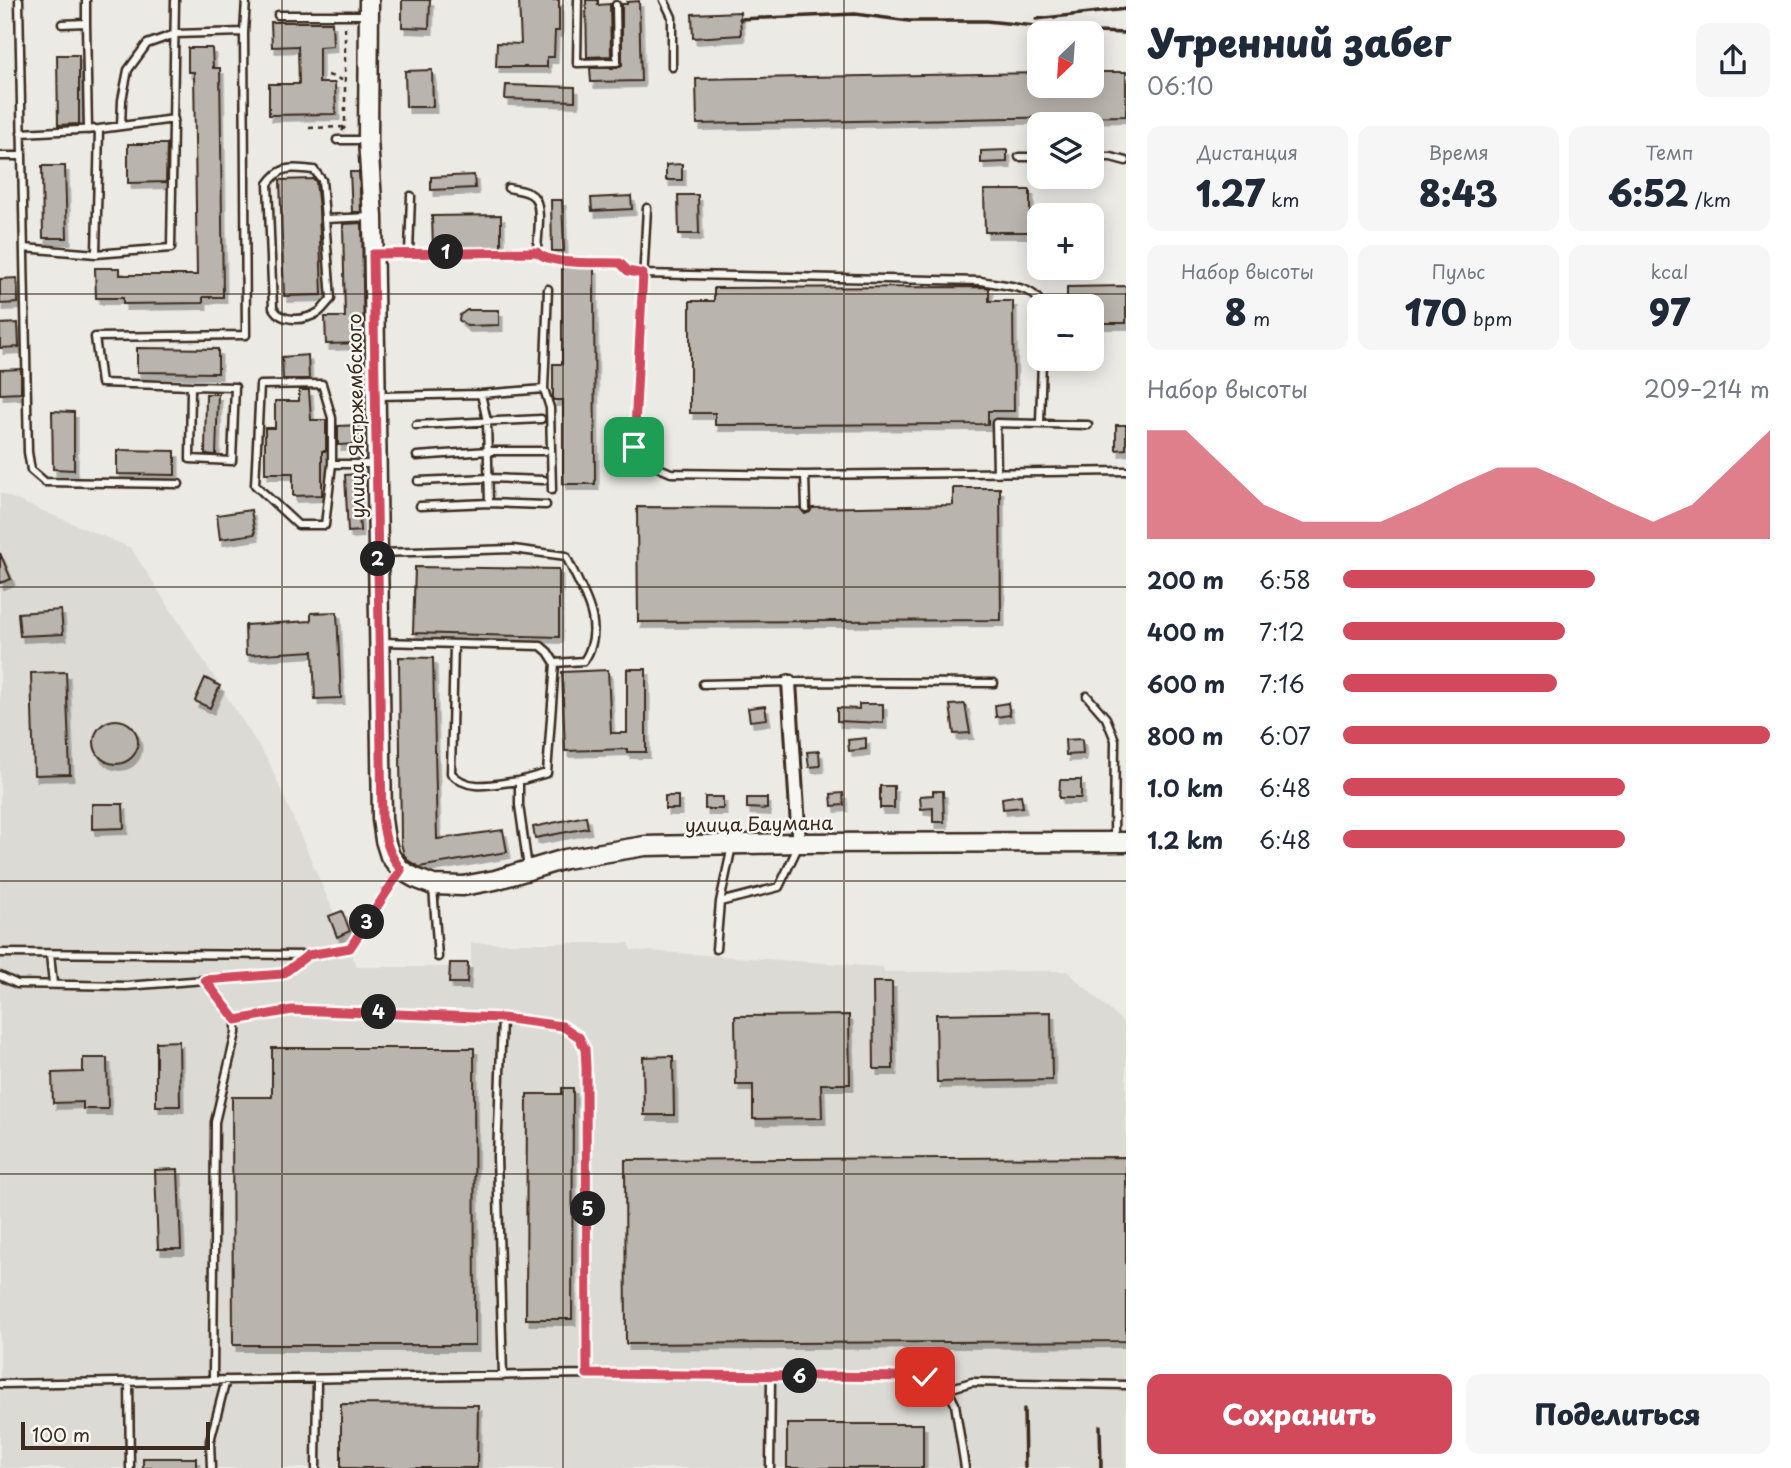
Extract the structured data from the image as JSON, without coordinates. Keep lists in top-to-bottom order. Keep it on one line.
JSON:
{"streets":{"main road":["улица Ястржембского","улица Баумана"]},"crossings":[["улица Ястржембского","улица Баумана"]],"scale_bar":"100 m","north":"bottom left","page":{"heading":["Утренний забег","06:10"],"map_buttons":["+","−"],"stats":[["Дистанция","1.27 km"],["Время","8:43"],["Темп","6:52 /km"],["Набор высоты","8 m"],["Пульс","170 bpm"],["kcal","97"]],"pins":["1","2","3","4","5","6"],"chart":["Набор высоты","209–214 m"],"list":[{"name":"200 m","note":"6:58"},{"name":"400 m","note":"7:12"},{"name":"600 m","note":"7:16"},{"name":"800 m","note":"6:07"},{"name":"1.0 km","note":"6:48"},{"name":"1.2 km","note":"6:48"}],"buttons":["Сохранить","Поделиться"],"scale":"100 m"}}
